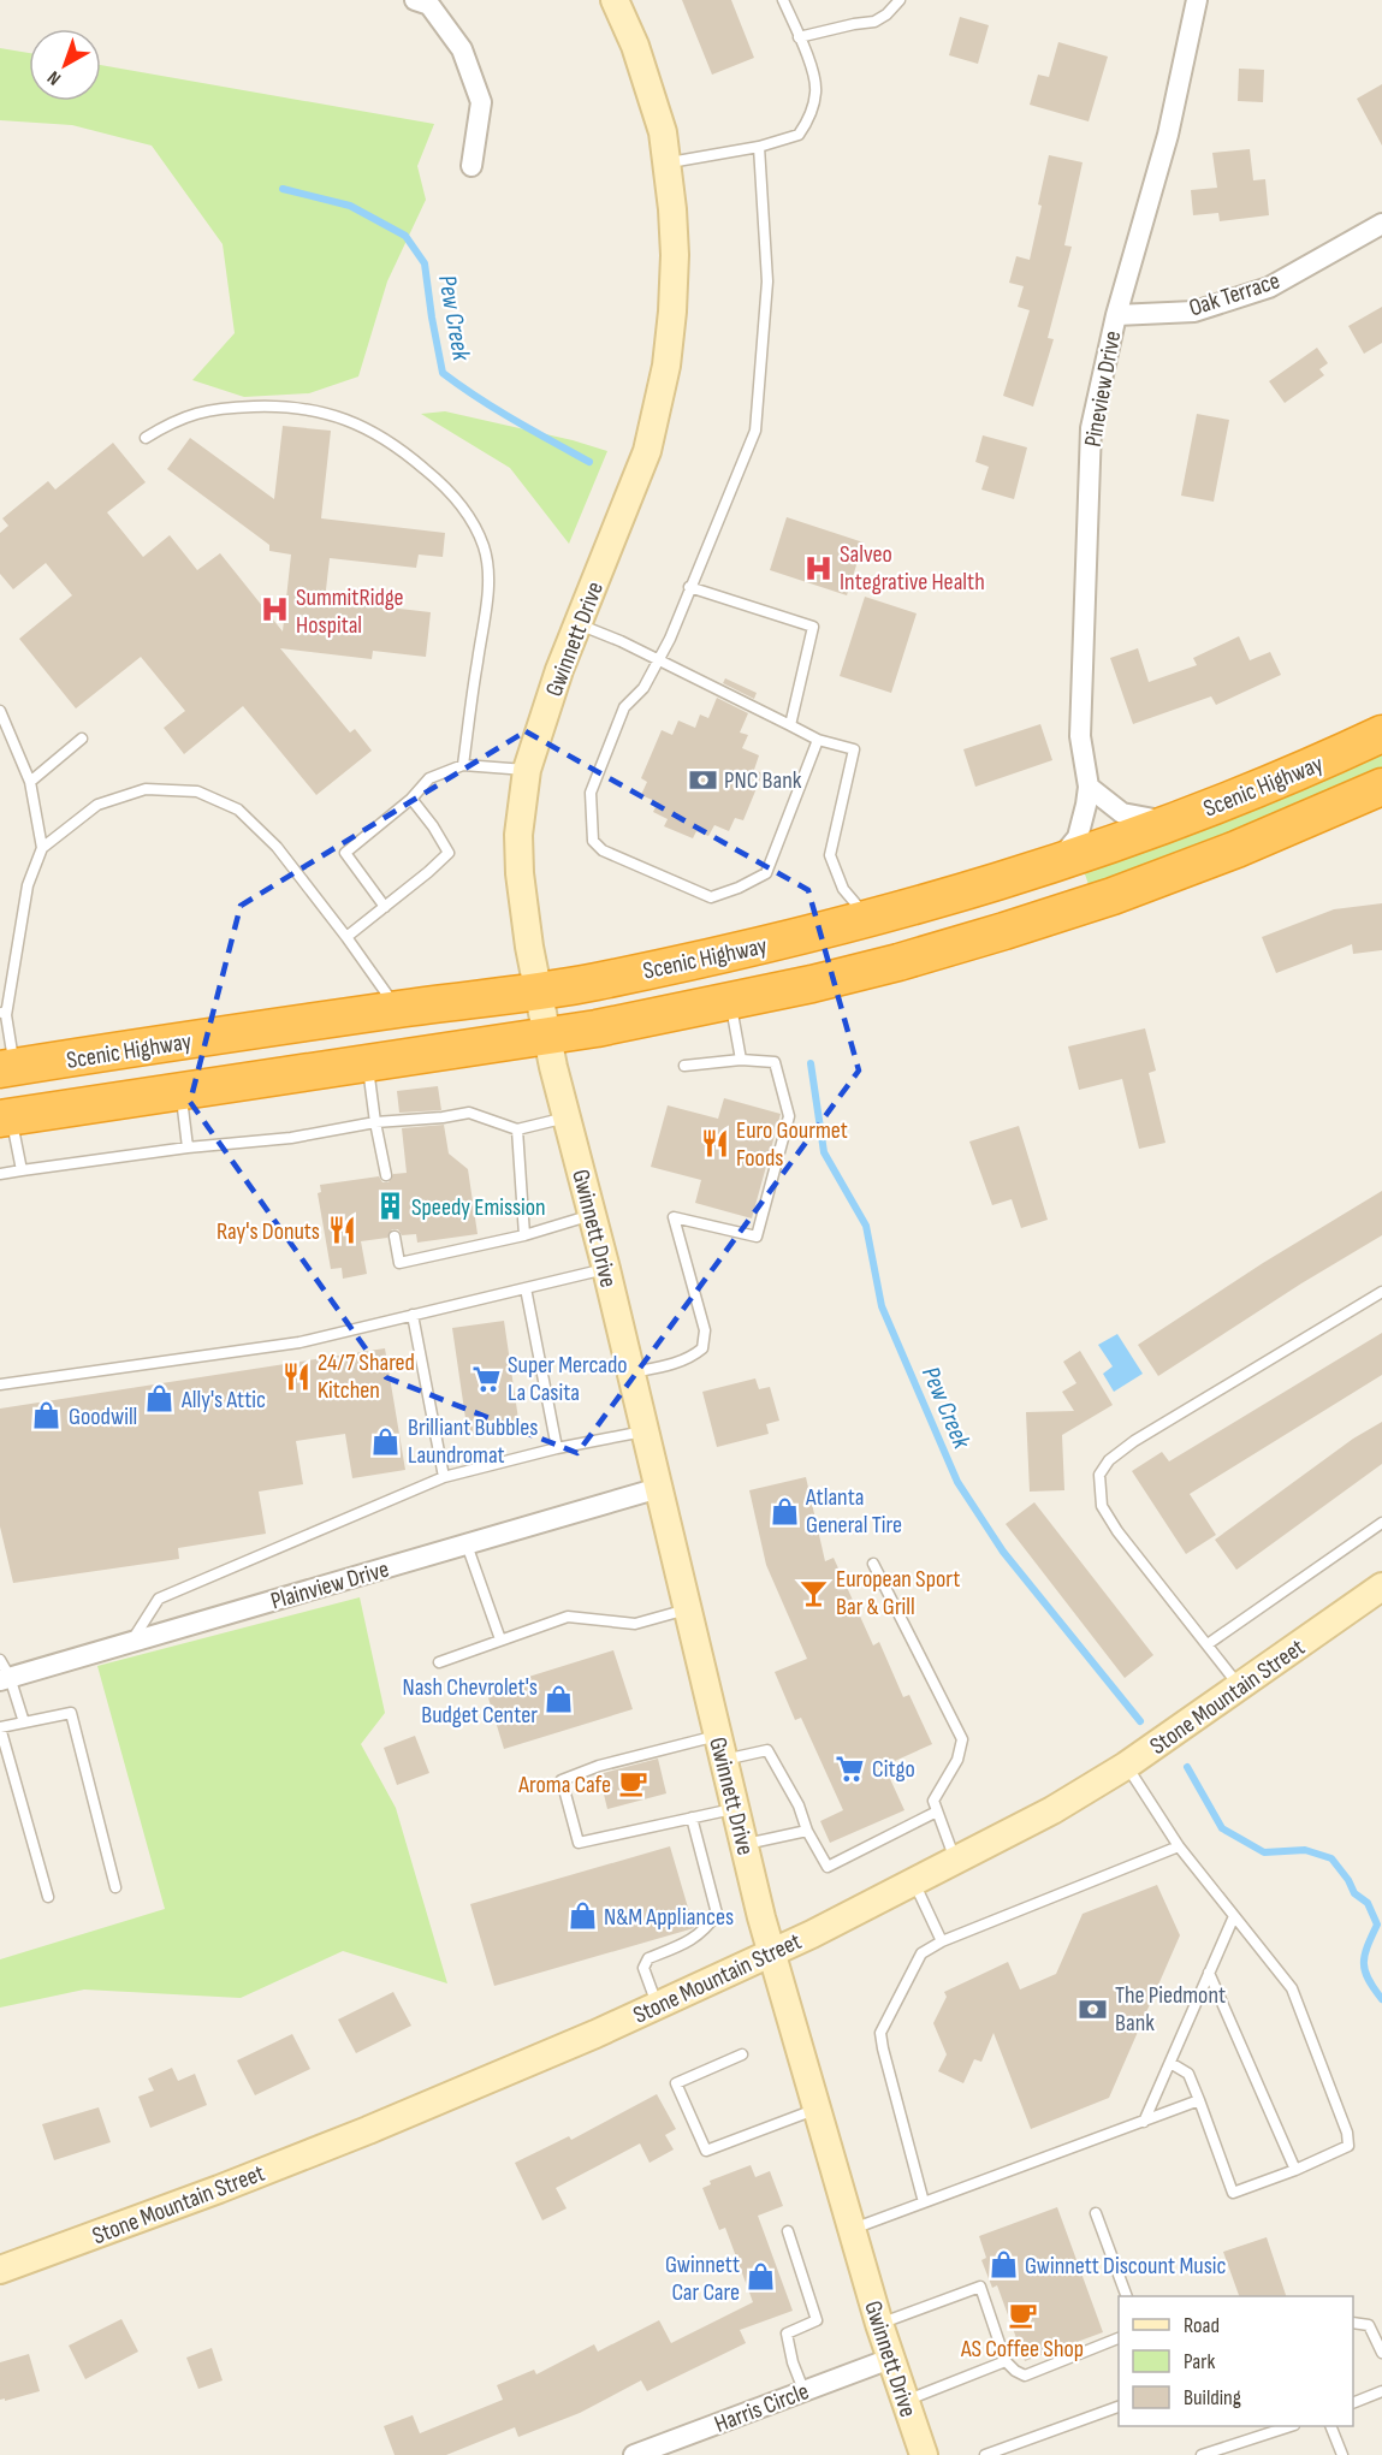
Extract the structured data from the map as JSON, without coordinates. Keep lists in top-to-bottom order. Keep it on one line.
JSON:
{"streets":{"highway":["Scenic Highway"],"street":["Oak Terrace","Pineview Drive","Gwinnett Drive","Plainview Drive","Stone Mountain Street","Harris Circle"]},"crossings":[["Oak Terrace","Pineview Drive"],["Gwinnett Drive","Scenic Highway"],["Gwinnett Drive","Plainview Drive"],["Gwinnett Drive","Stone Mountain Street"],["Gwinnett Drive","Harris Circle"]],"water":["Pew Creek"],"places":{"hospital":["Salveo Integrative Health","SummitRidge Hospital"],"bank":["PNC Bank","The Piedmont Bank"],"restaurant":["Euro Gourmet Foods","Ray's Donuts","24/7 Shared Kitchen"],"building":["Speedy Emission"],"supermarket":["Super Mercado La Casita","Citgo"],"shop":["Ally's Attic","Goodwill","Brilliant Bubbles Laundromat","Atlanta General Tire","Nash Chevrolet's Budget Center","N&M Appliances","Gwinnett Discount Music","Gwinnett Car Care"],"bar":["European Sport Bar & Grill"],"cafe":["Aroma Cafe","AS Coffee Shop"]},"legend":["Road","Park","Building"],"north":"bottom left"}
